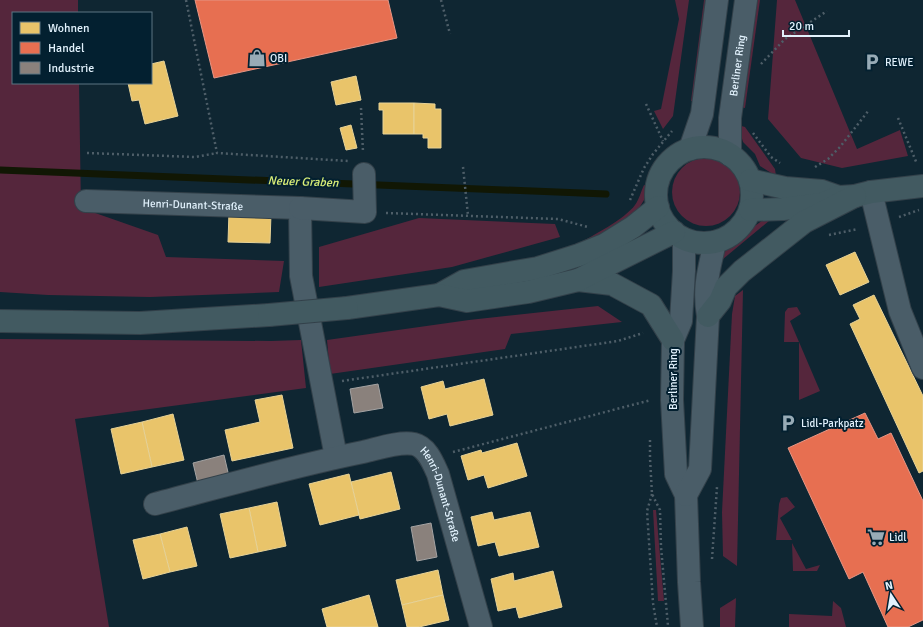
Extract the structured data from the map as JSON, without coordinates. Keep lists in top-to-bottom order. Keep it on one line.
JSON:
{"streets":{"street":["Berliner Ring","Henri-Dunant-Straße"]},"water":["Neuer Graben"],"places":{"shop":["OBI"],"parking":["REWE","Lidl-Parkpatz"],"supermarket":["Lidl"]},"legend":["Wohnen","Handel","Industrie"],"scale_bar":"20 m","north":"top"}
